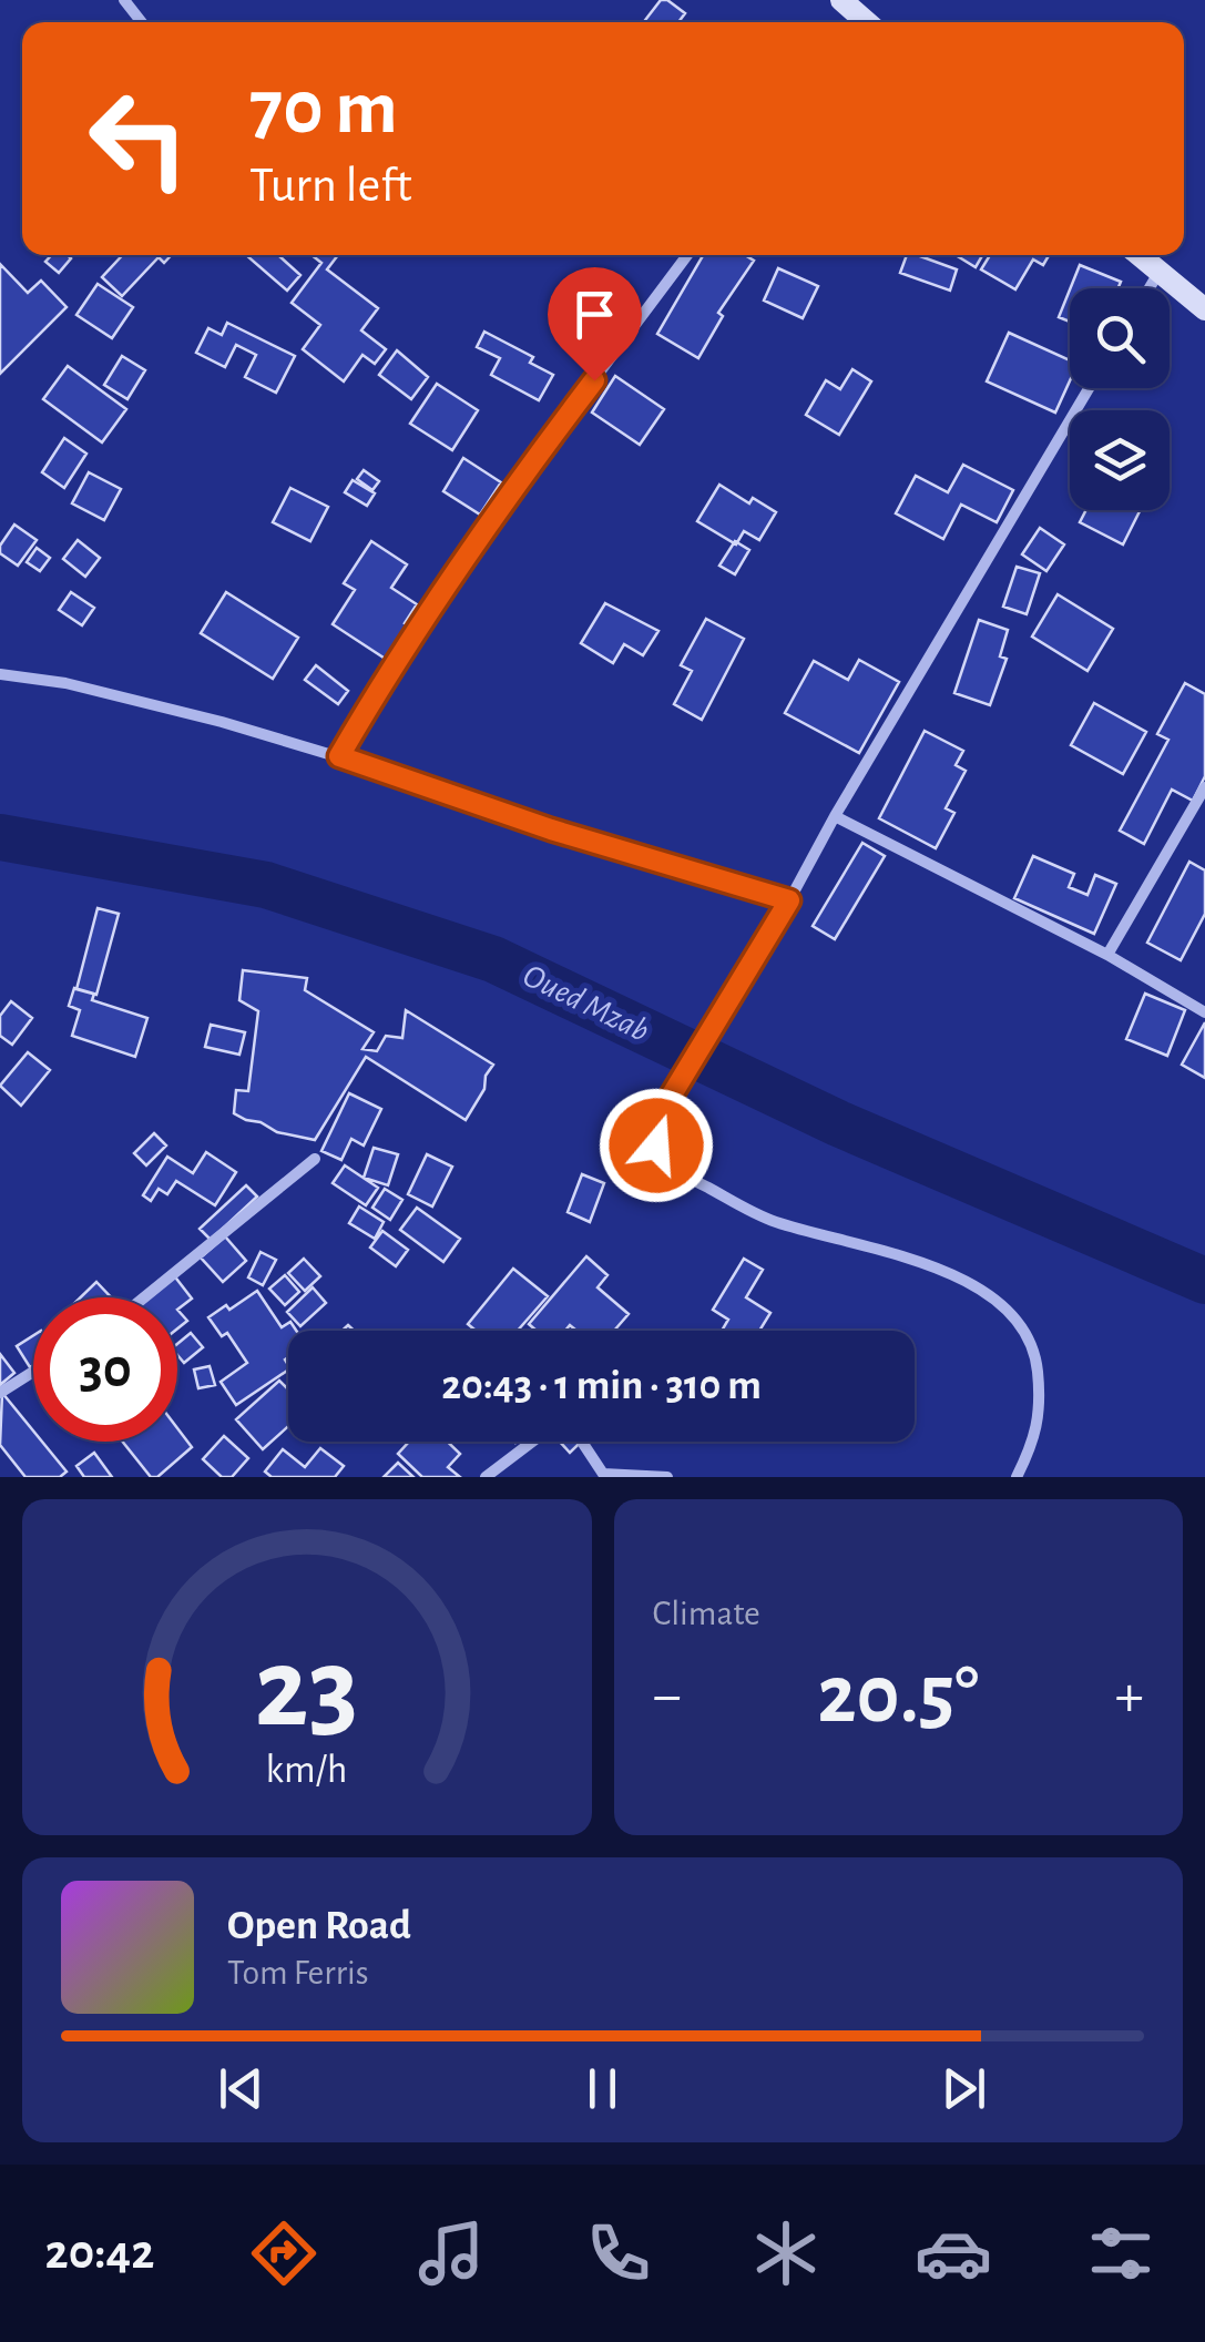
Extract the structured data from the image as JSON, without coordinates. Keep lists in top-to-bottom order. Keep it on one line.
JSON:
{"water":["Oued Mzab"],"page":{"turn":["70 m","Turn left"],"limit":"30","trip":"20:43 · 1 min · 310 m","tile":"Climate","heat":["−","20.5°","+"],"song":["Open Road","Tom Ferris"],"tabs":"20:42","gauge":["23","km/h"]}}
